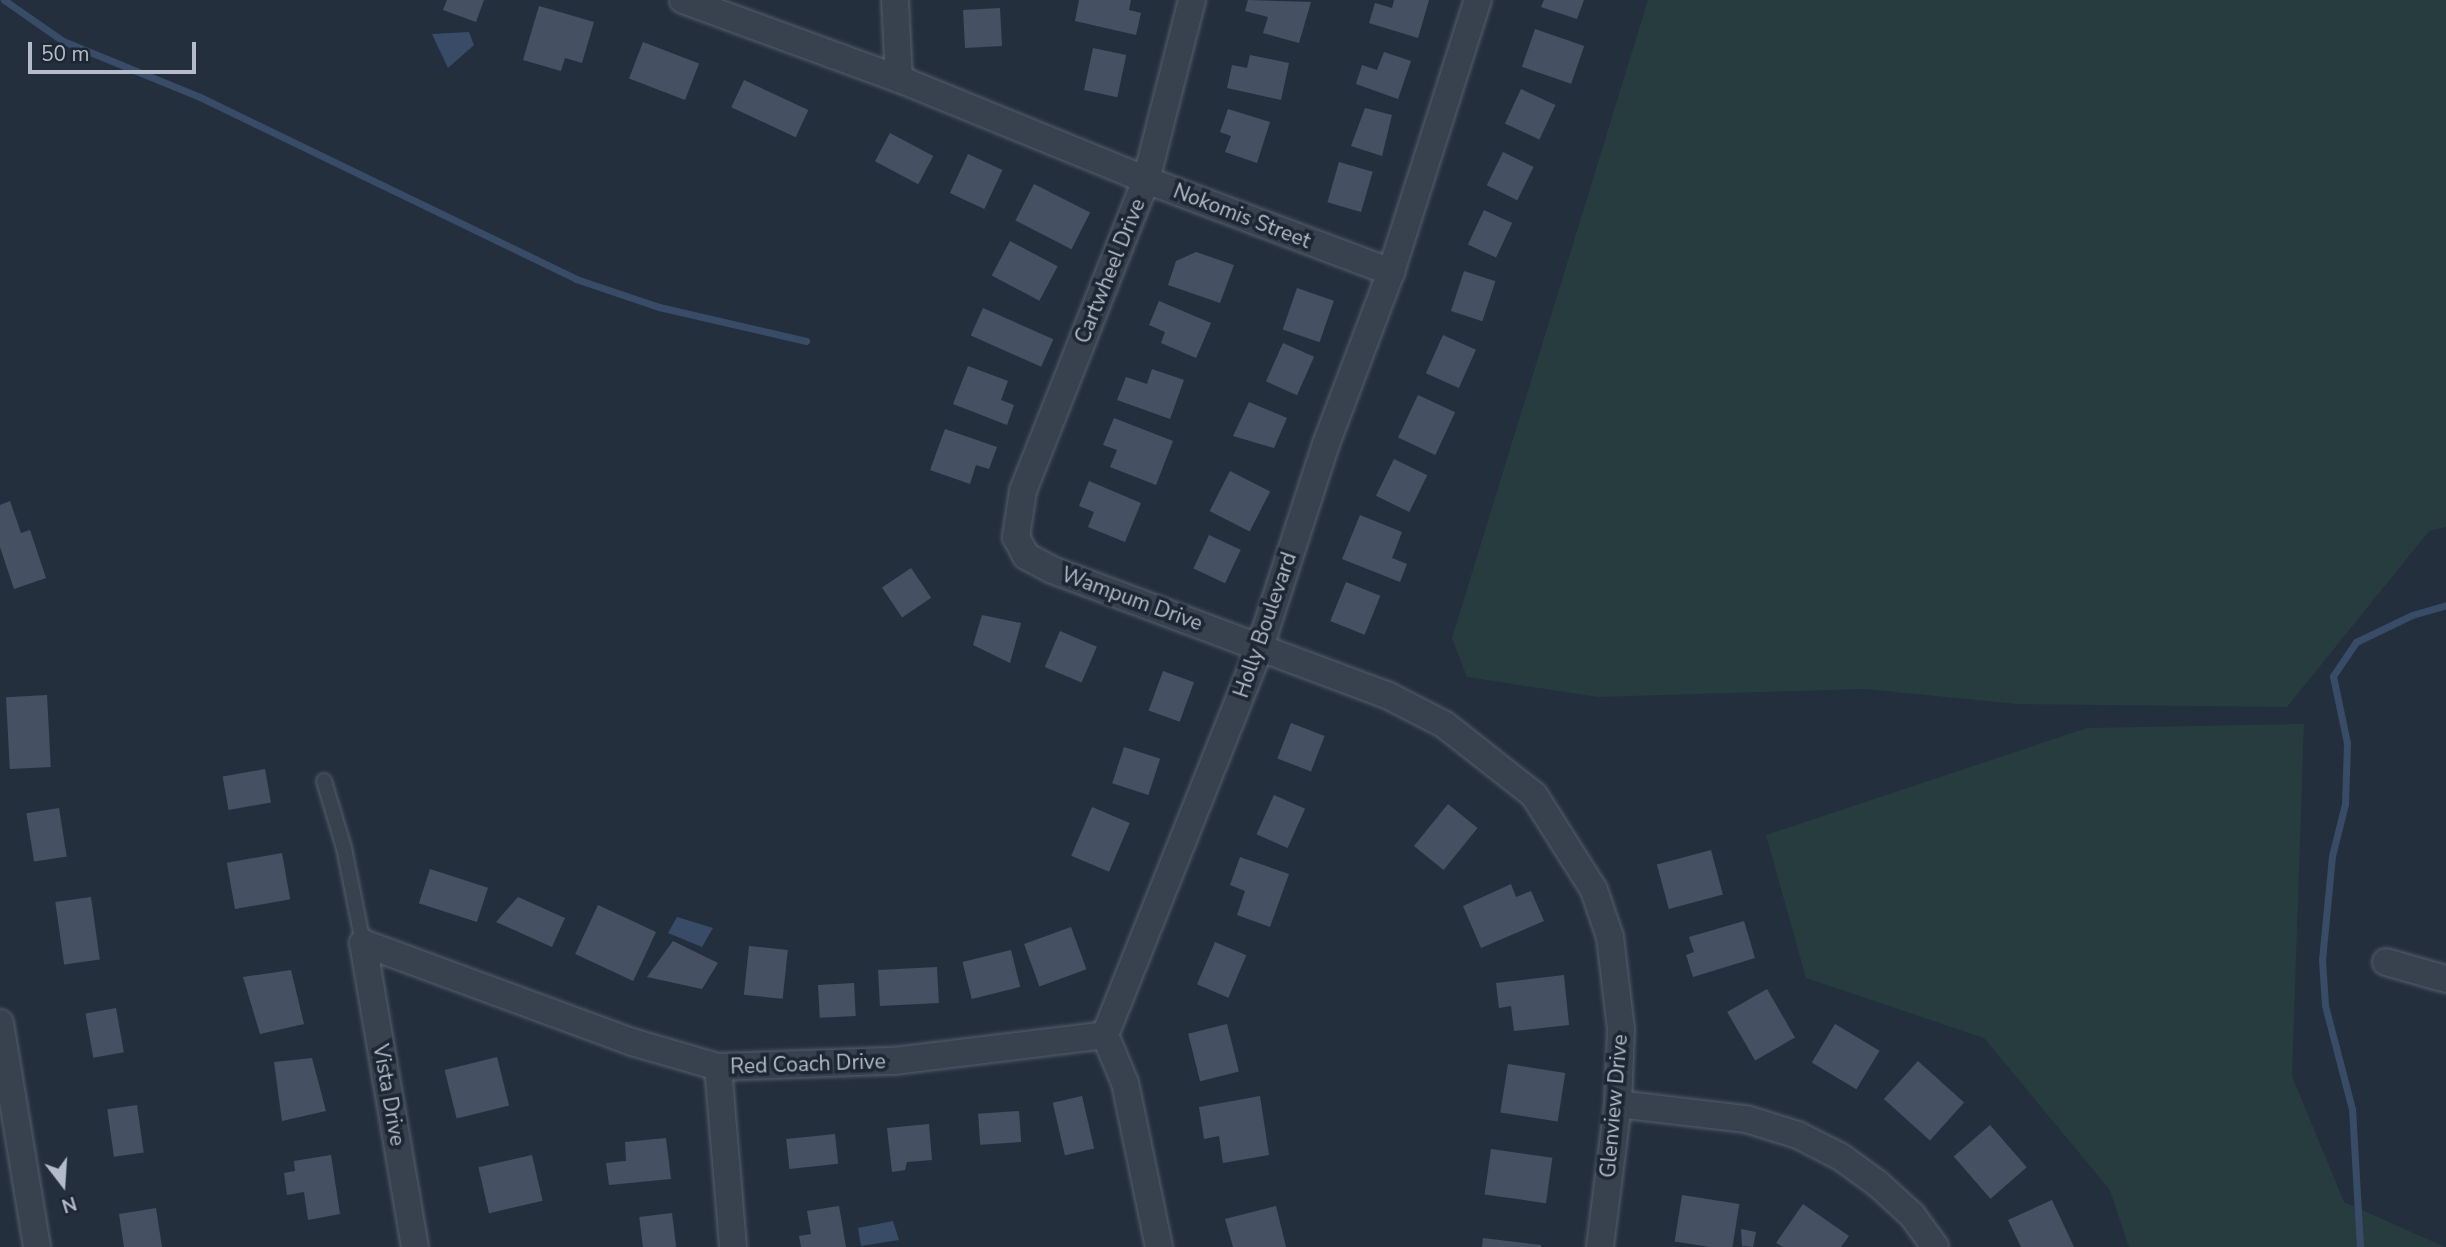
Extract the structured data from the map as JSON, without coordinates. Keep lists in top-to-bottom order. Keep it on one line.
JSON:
{"streets":{"street":["Nokomis Street","Cartwheel Drive","Wampum Drive","Holly Boulevard","Red Coach Drive","Vista Drive","Glenview Drive"]},"crossings":[["Nokomis Street","Cartwheel Drive"],["Nokomis Street","Holly Boulevard"],["Cartwheel Drive","Wampum Drive"],["Wampum Drive","Holly Boulevard"],["Wampum Drive","Glenview Drive"],["Holly Boulevard","Red Coach Drive"],["Holly Boulevard","Glenview Drive"],["Red Coach Drive","Vista Drive"]],"scale_bar":"50 m","north":"bottom"}
